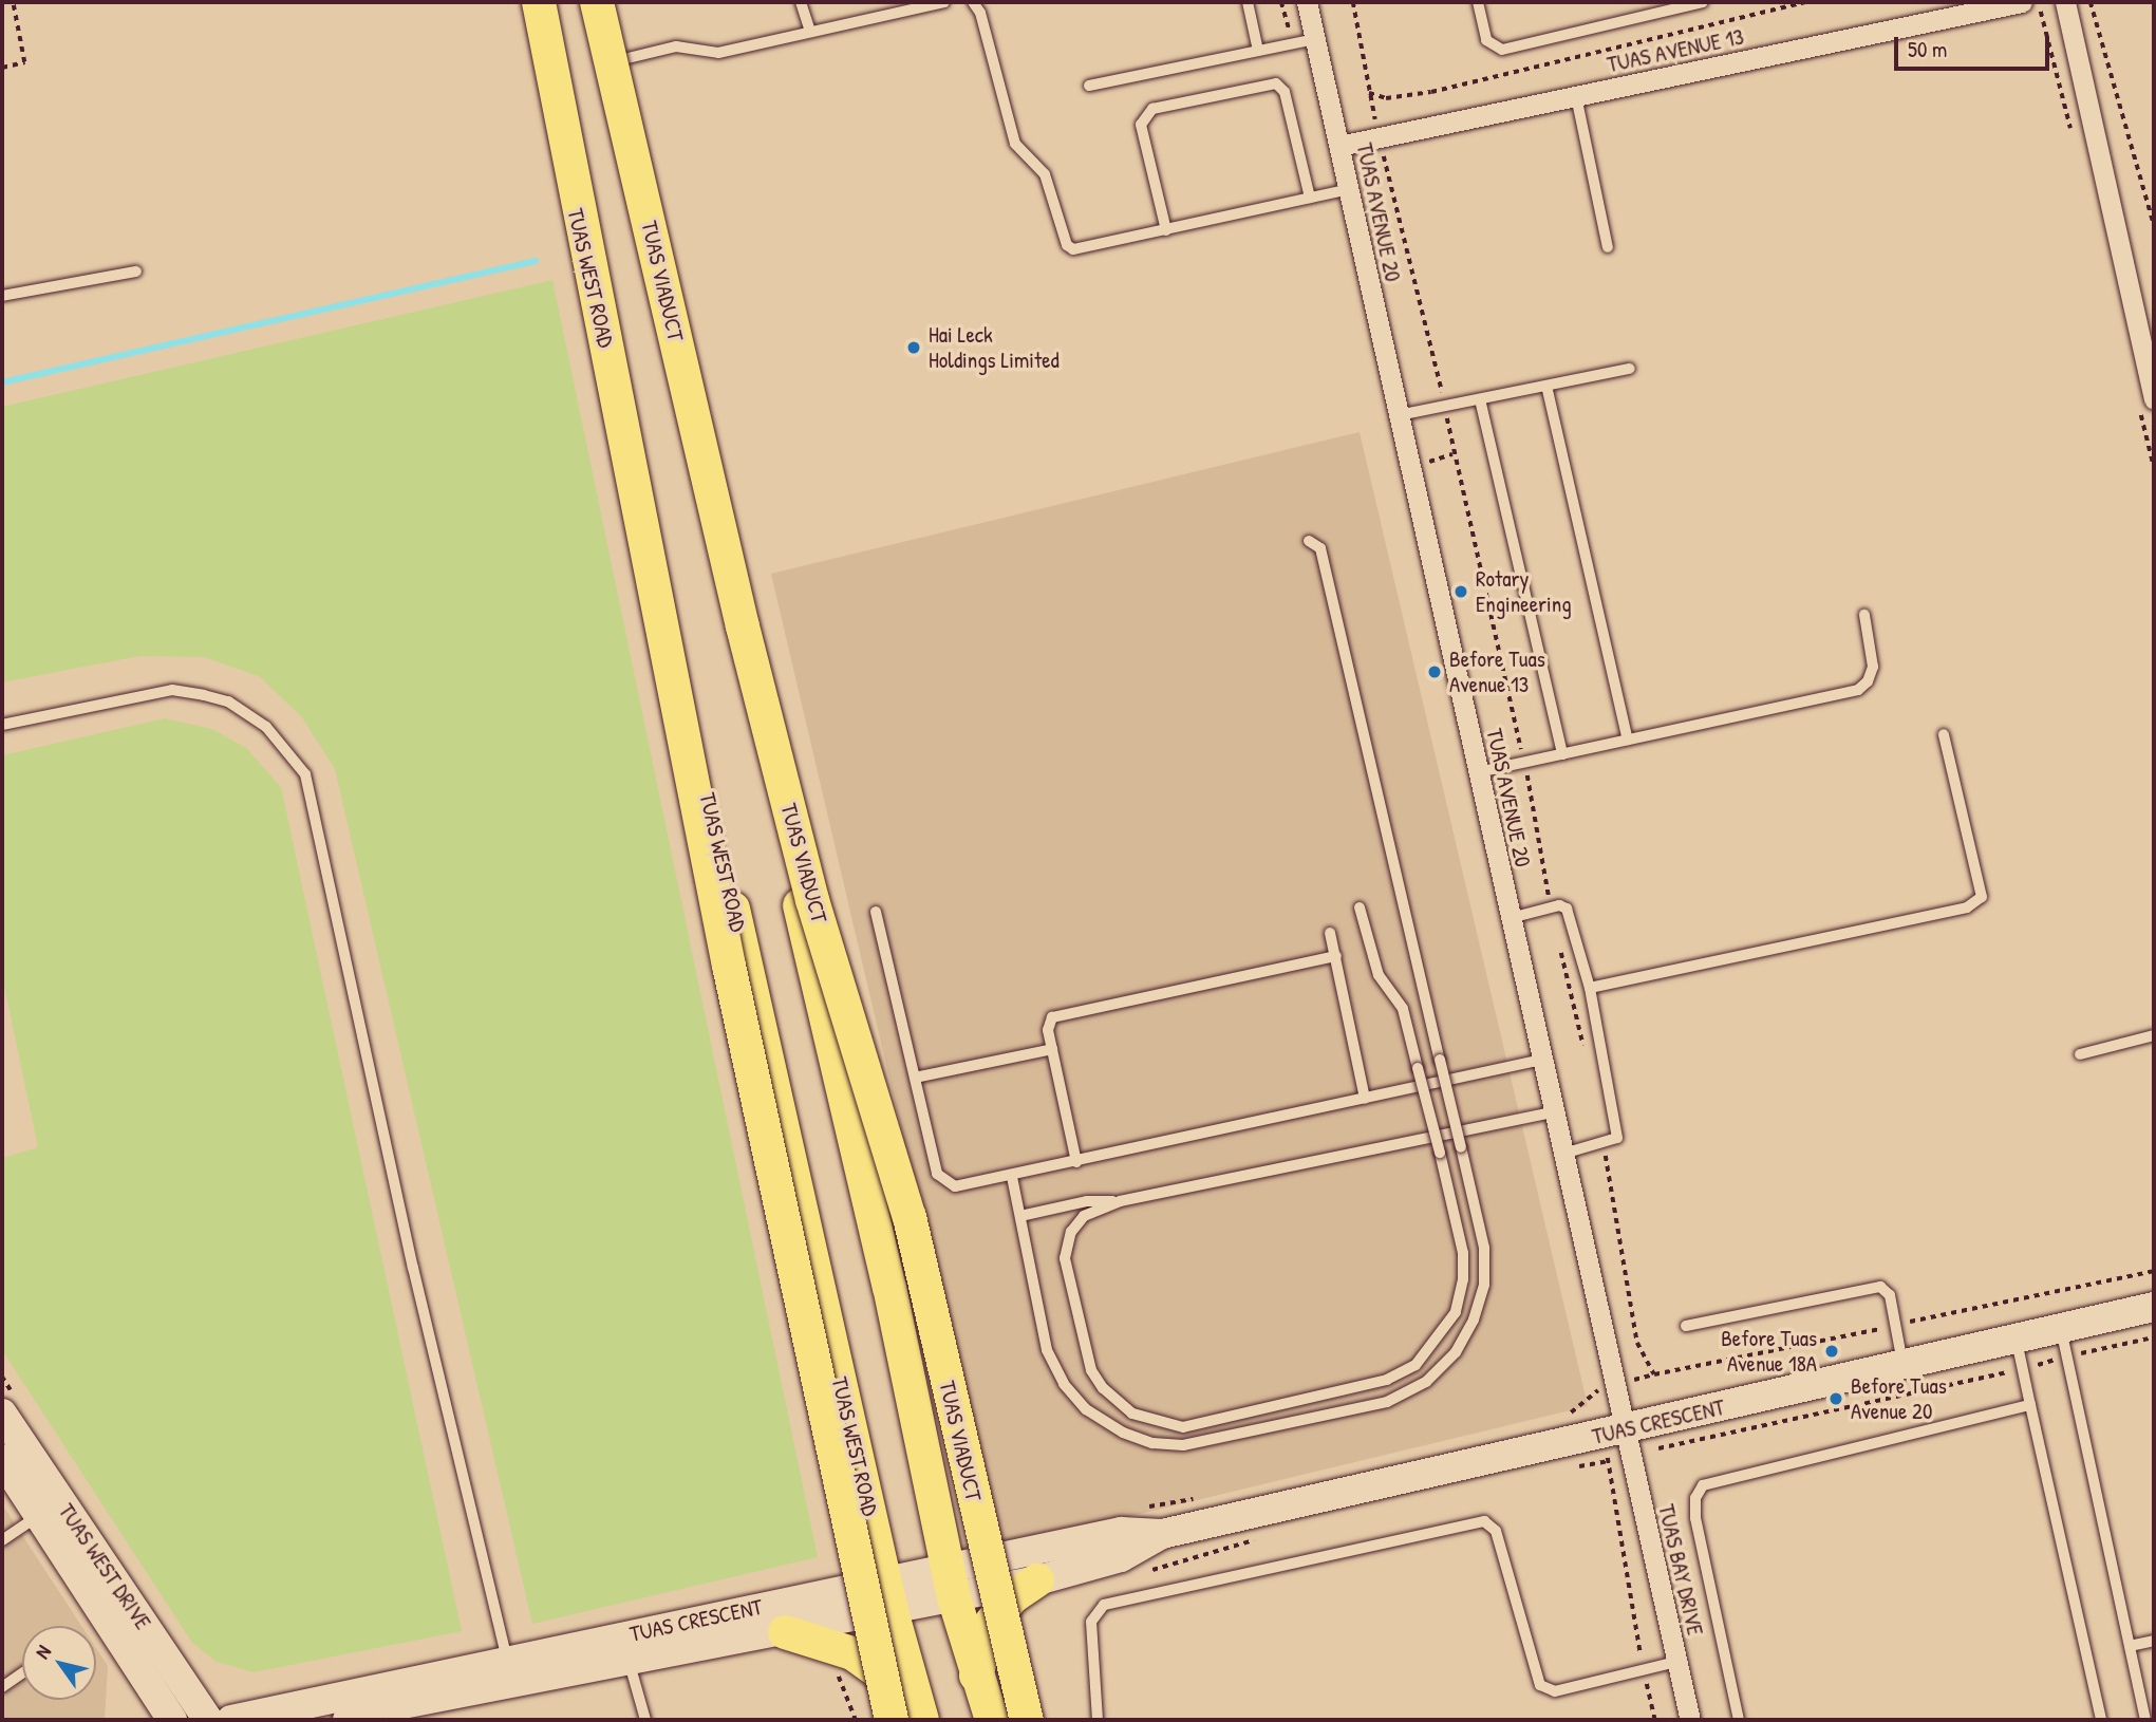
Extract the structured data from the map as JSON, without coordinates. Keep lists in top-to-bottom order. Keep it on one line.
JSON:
{"streets":{"main road":["TUAS WEST ROAD","TUAS VIADUCT"],"street":["TUAS AVENUE 13","TUAS AVENUE 20","TUAS CRESCENT","TUAS WEST DRIVE","TUAS BAY DRIVE"]},"crossings":[["TUAS AVENUE 13","TUAS AVENUE 20"],["TUAS AVENUE 20","TUAS CRESCENT"],["TUAS AVENUE 20","TUAS BAY DRIVE"],["TUAS WEST ROAD","TUAS CRESCENT"],["TUAS CRESCENT","TUAS BAY DRIVE"]],"places":["Hai Leck Holdings Limited","Rotary Engineering","Before Tuas Avenue 13","Before Tuas Avenue 18A","Before Tuas Avenue 20"],"scale_bar":"50 m","north":"top left"}
